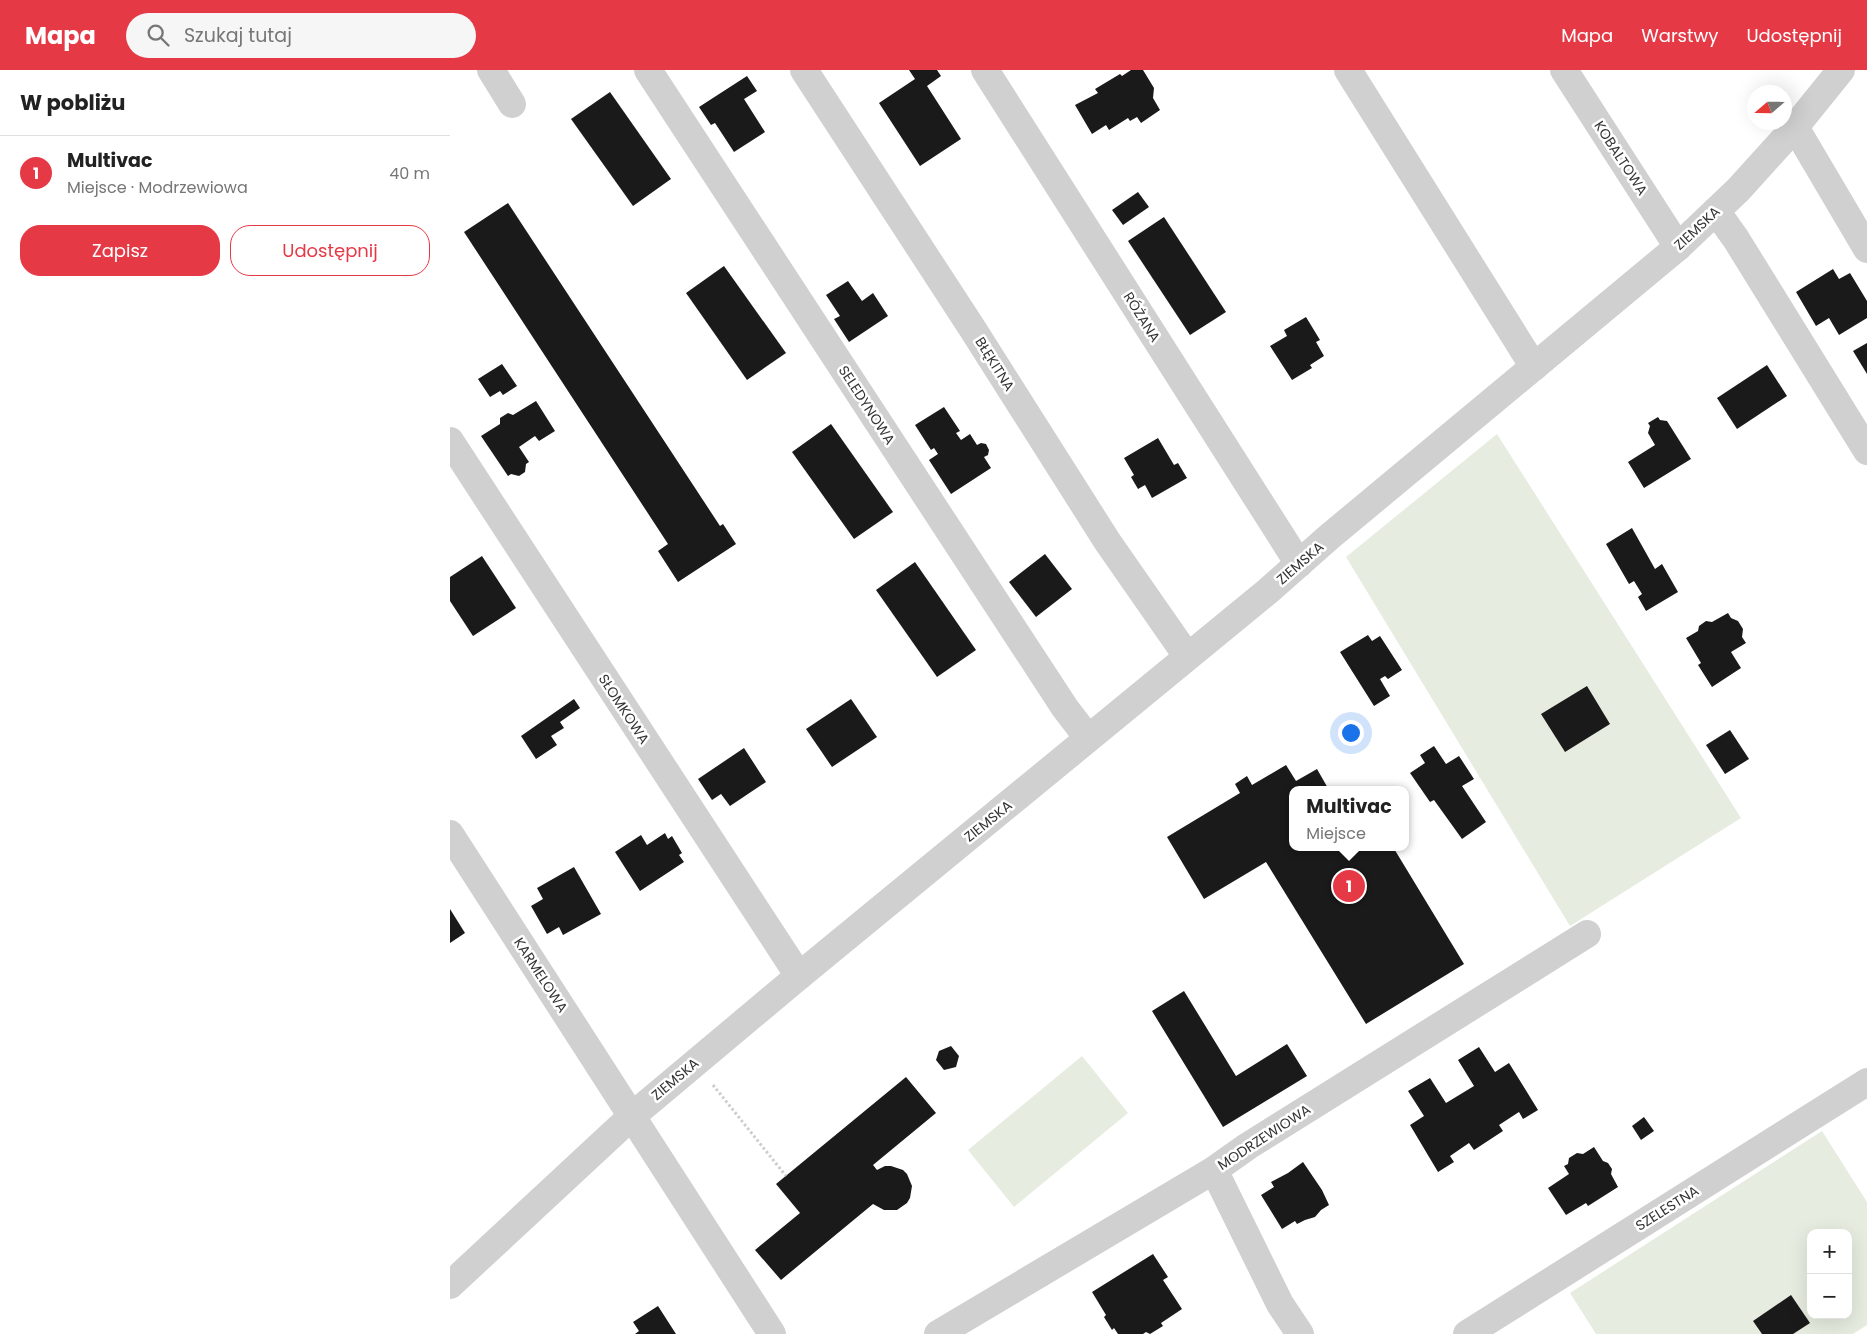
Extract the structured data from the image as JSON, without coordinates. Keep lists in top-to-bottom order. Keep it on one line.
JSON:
{"streets":{"street":["KOBALTOWA","ZIEMSKA","RÓŻANA","BŁĘKITNA","SELEDYNOWA","SŁOMKOWA","KARMELOWA","MODRZEWIOWA","SZELESTNA"]},"crossings":[["KOBALTOWA","ZIEMSKA"],["ZIEMSKA","RÓŻANA"],["ZIEMSKA","BŁĘKITNA"],["ZIEMSKA","SELEDYNOWA"],["ZIEMSKA","SŁOMKOWA"],["ZIEMSKA","KARMELOWA"]],"north":"left","page":{"header":"Mapa","search":"Szukaj tutaj","nav":["Mapa","Warstwy","Udostępnij"],"heading":"W pobliżu","list":[{"mark":"1","name":"Multivac","note":"Miejsce · Modrzewiowa","value":"40 m"}],"buttons":["Zapisz","Udostępnij"],"popup":["Multivac","Miejsce"],"pins":"1","map_buttons":["+","−"]}}
